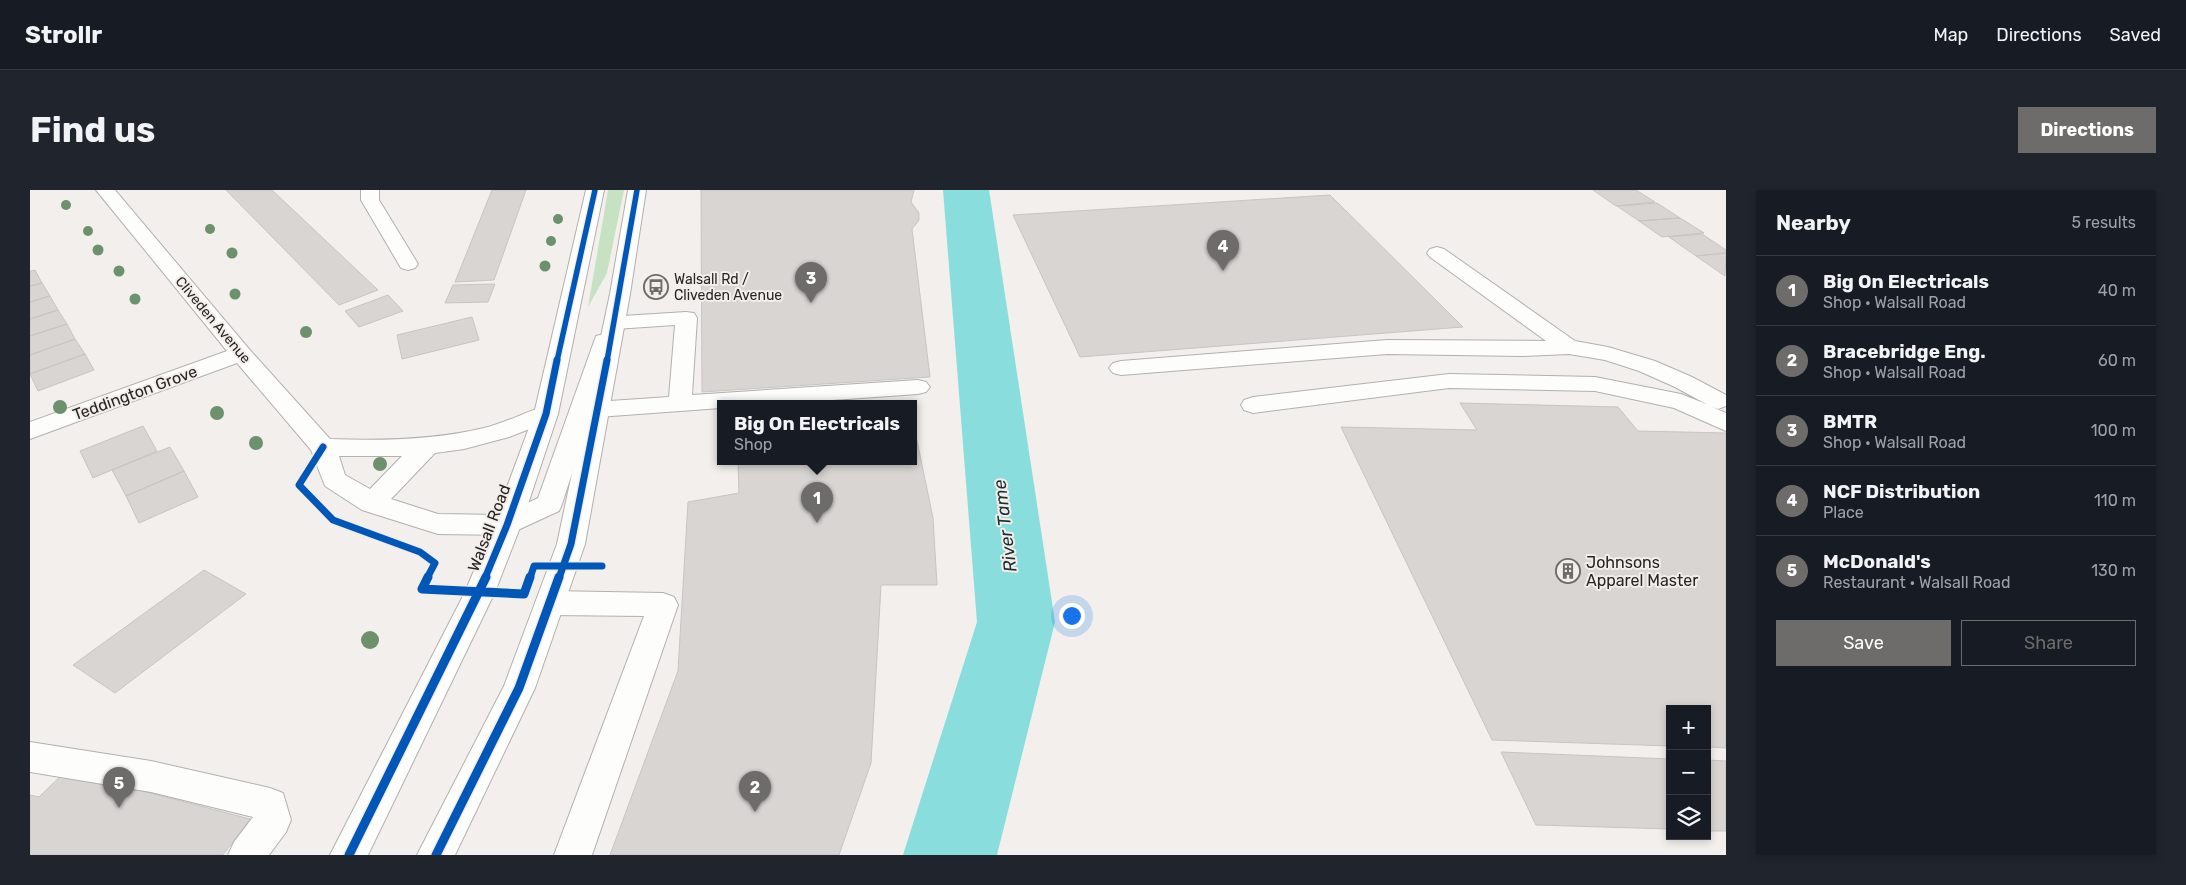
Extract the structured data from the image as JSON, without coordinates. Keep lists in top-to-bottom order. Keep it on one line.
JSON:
{"streets":{"main road":["Cliveden Avenue","Teddington Grove","Walsall Road"]},"crossings":[["Cliveden Avenue","Teddington Grove"],["Cliveden Avenue","Walsall Road"]],"water":["River Tame"],"places":{"bus stop":["Walsall Rd / Cliveden Avenue"],"building":["Johnsons Apparel Master"]},"page":{"header":"Strollr","nav":["Map","Directions","Saved"],"buttons":["Directions",["Save","Share"]],"title":"Find us","heading":["Nearby","5 results"],"pins":["4","3","1","5","2"],"list":[{"mark":"1","name":"Big On Electricals","note":"Shop · Walsall Road","value":"40 m"},{"mark":"2","name":"Bracebridge Eng.","note":"Shop · Walsall Road","value":"60 m"},{"mark":"3","name":"BMTR","note":"Shop · Walsall Road","value":"100 m"},{"mark":"4","name":"NCF Distribution","note":"Place","value":"110 m"},{"mark":"5","name":"McDonald's","note":"Restaurant · Walsall Road","value":"130 m"}],"popup":["Big On Electricals","Shop"],"map_buttons":["+","−"]}}
